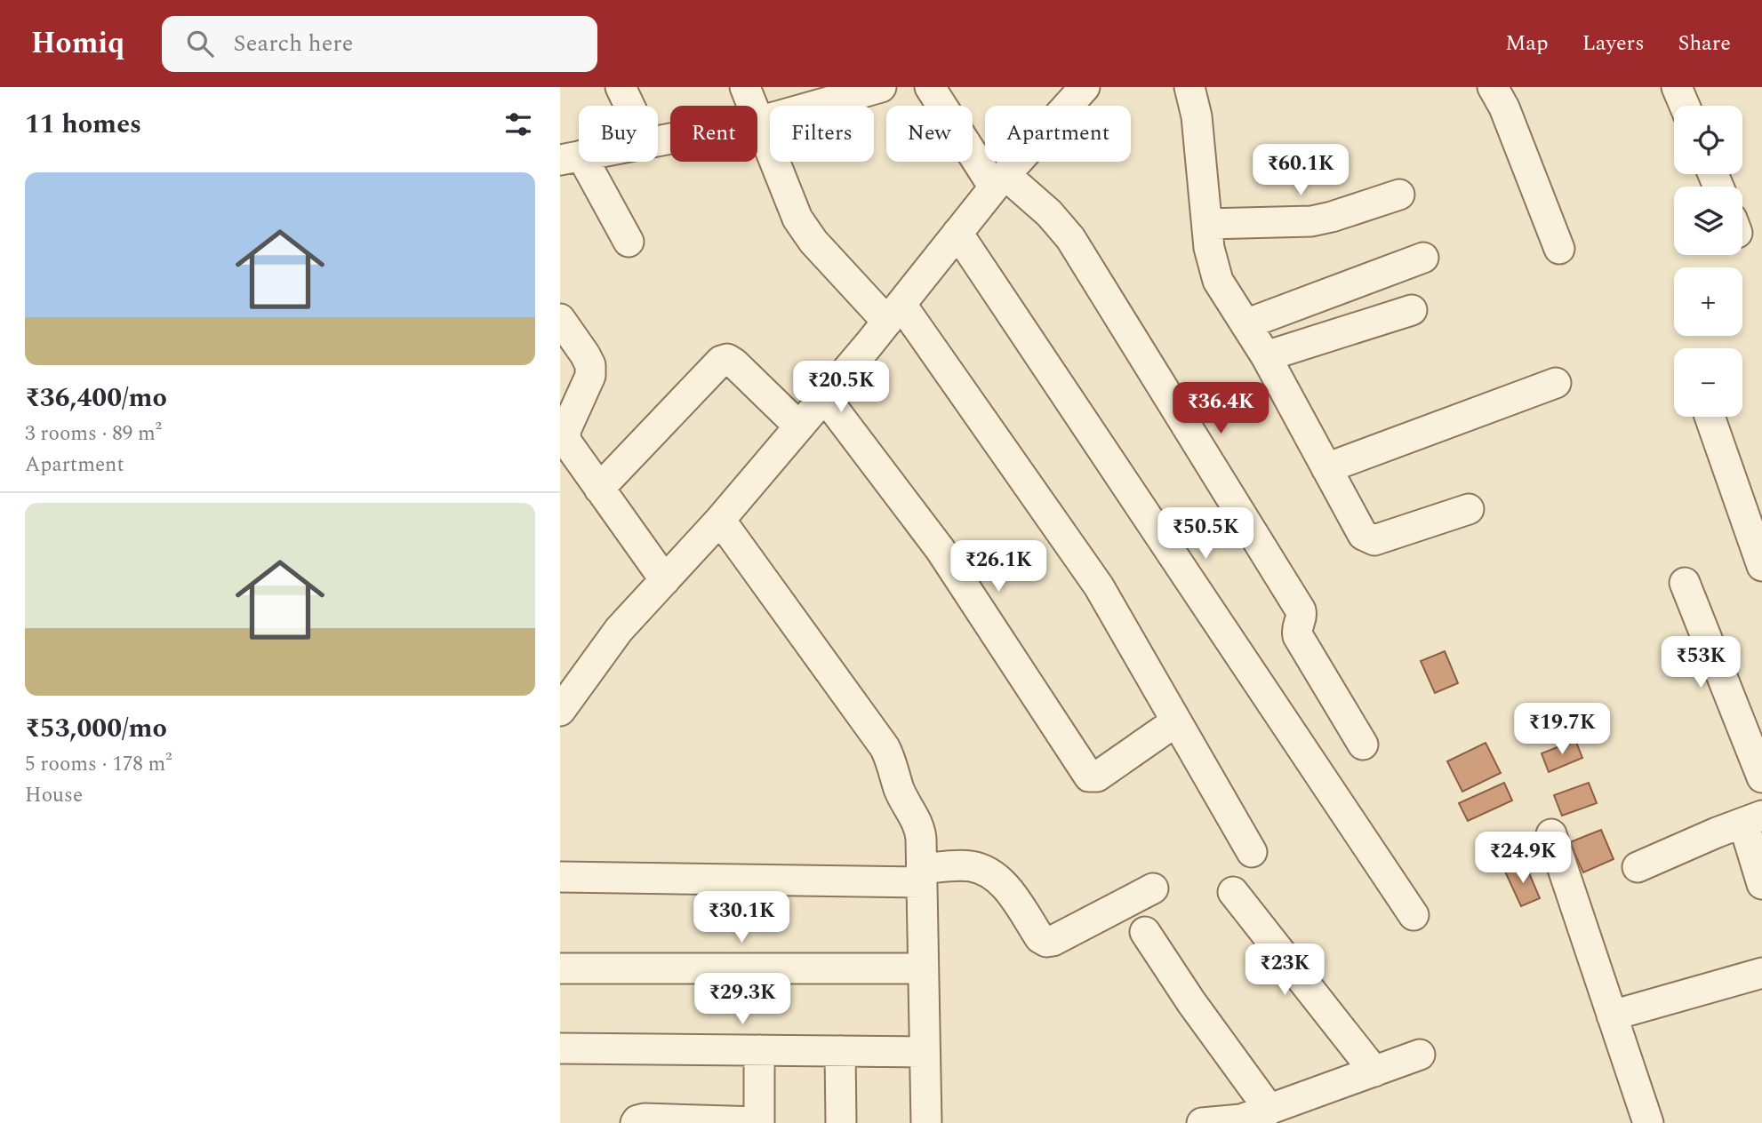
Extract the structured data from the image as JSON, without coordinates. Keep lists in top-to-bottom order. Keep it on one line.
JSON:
{"page":{"header":"Homiq","search":"Search here","nav":["Map","Layers","Share"],"heading":"11 homes","map_buttons":["+","−"],"chip":["Buy","Rent","Filters","New","Apartment"],"price":["₹60.1K","₹20.5K","₹36.4K","₹50.5K","₹26.1K","₹53K","₹19.7K","₹24.9K","₹30.1K","₹23K","₹29.3K"],"list":[{"name":"₹36,400/mo","note":"3 rooms · 89 m² · Apartment"},{"name":"₹53,000/mo","note":"5 rooms · 178 m² · House"}]}}
